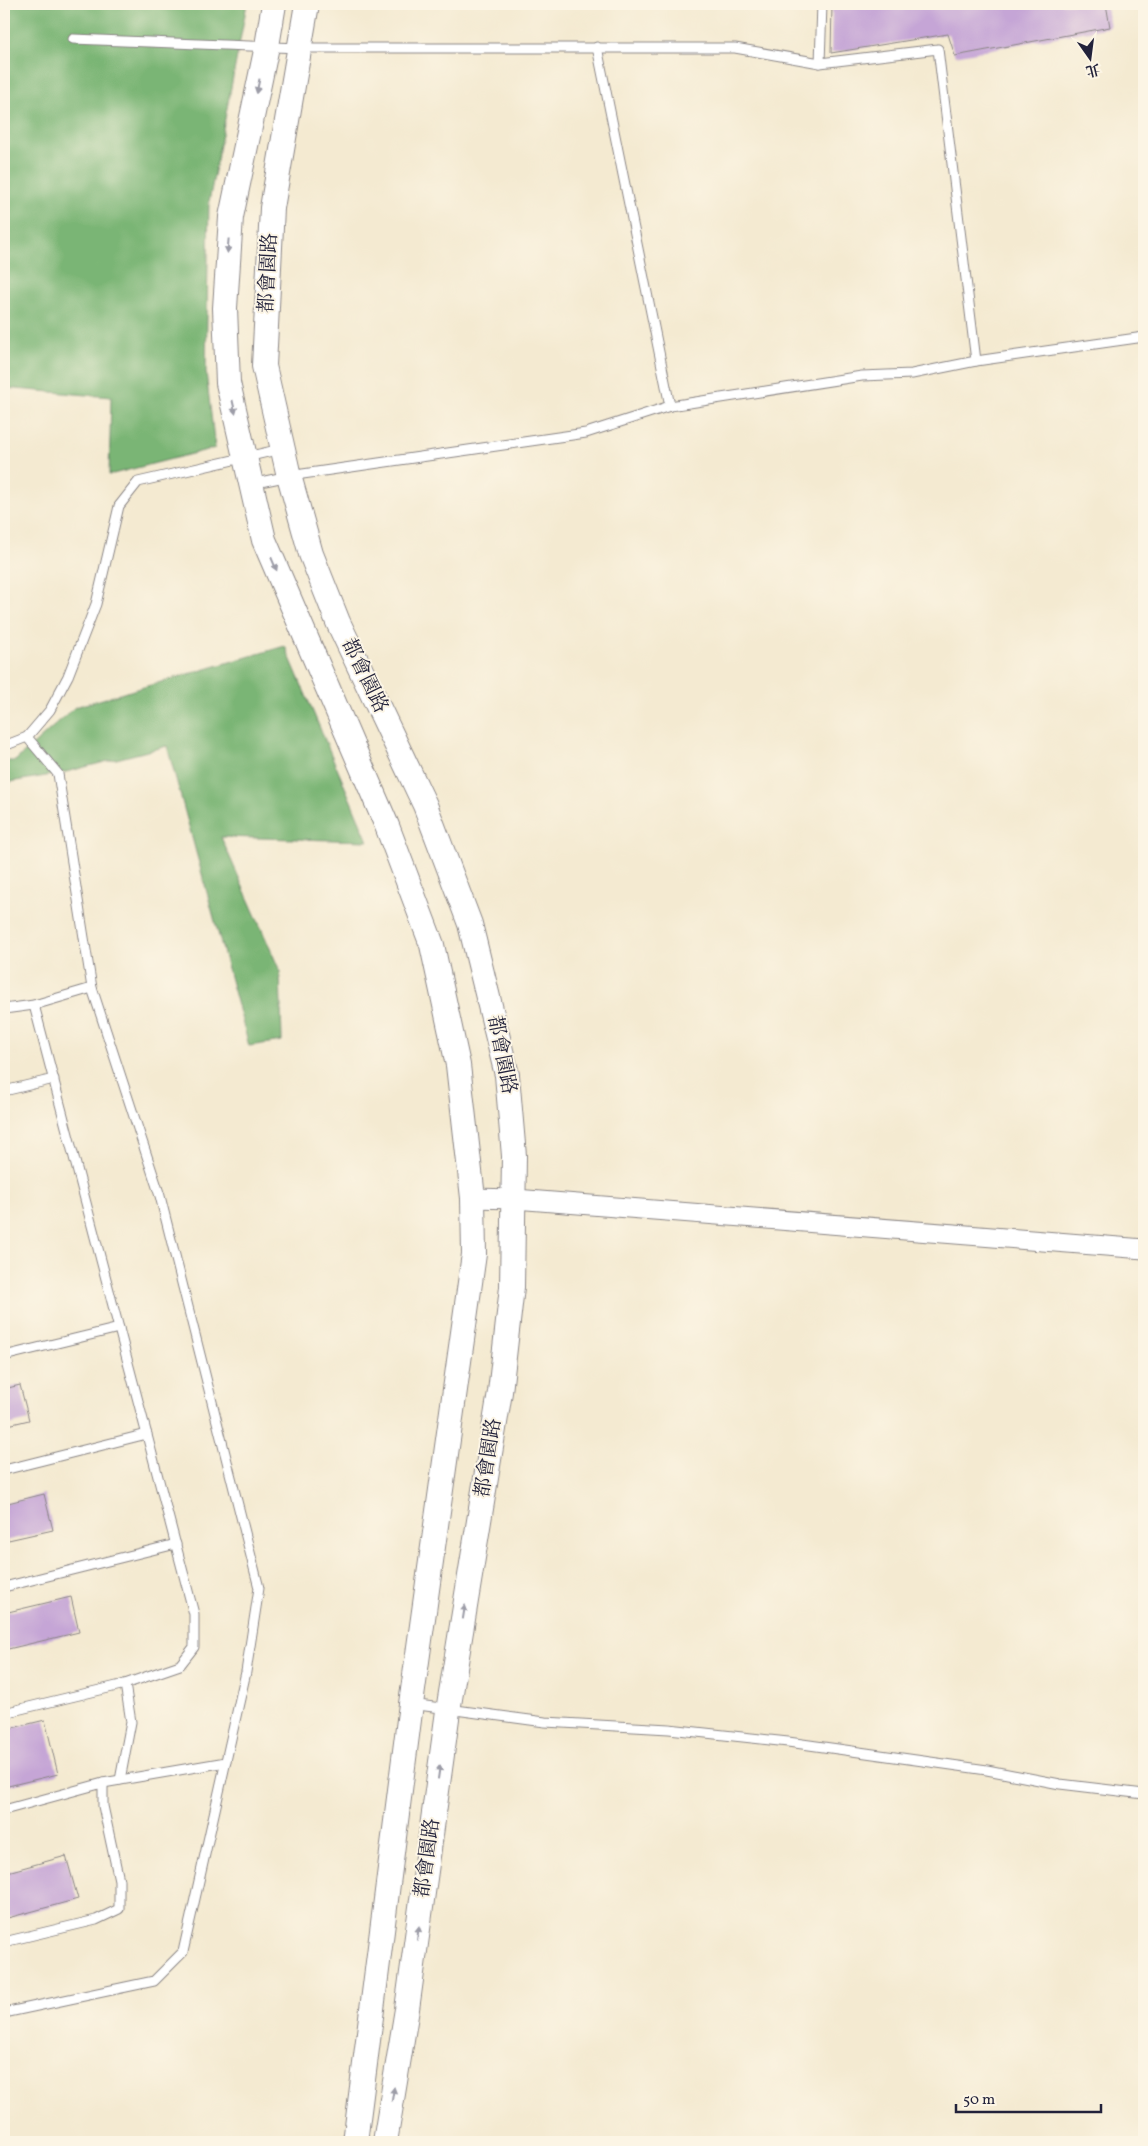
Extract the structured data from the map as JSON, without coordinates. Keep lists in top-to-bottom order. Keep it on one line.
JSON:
{"streets":{"street":["都會園路"]},"scale_bar":"50 m","north":"bottom"}
